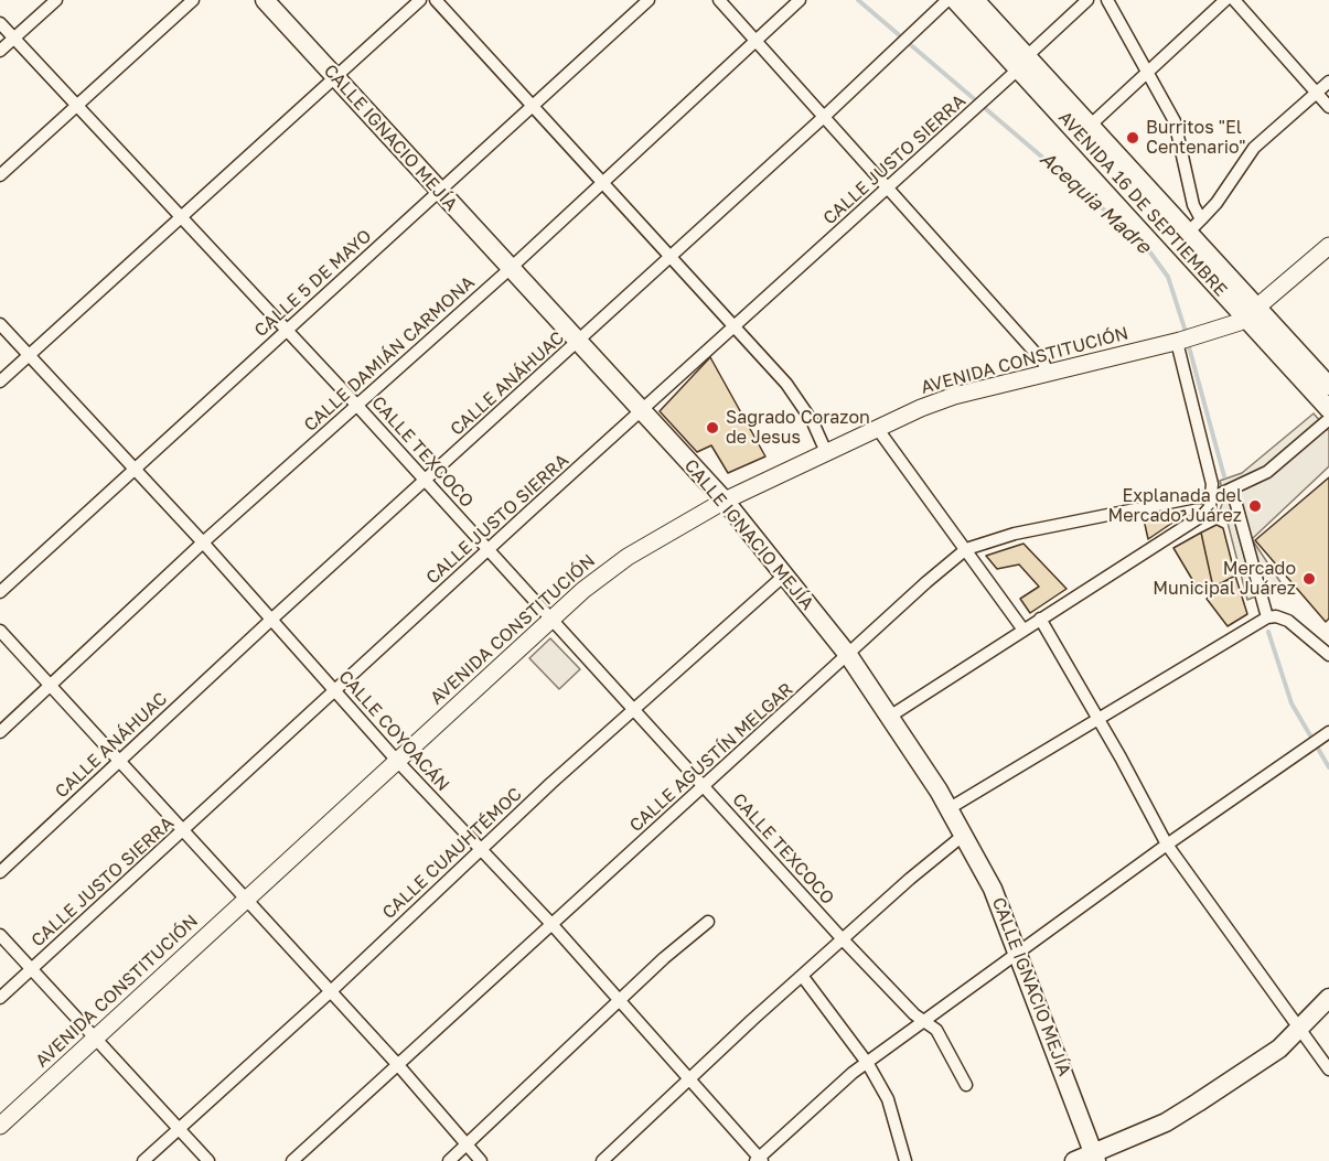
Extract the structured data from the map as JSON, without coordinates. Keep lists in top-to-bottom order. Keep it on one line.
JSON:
{"streets":{"main road":["CALLE IGNACIO MEJÍA","AVENIDA 16 DE SEPTIEMBRE"],"street":["CALLE JUSTO SIERRA","CALLE 5 DE MAYO","CALLE DAMIÁN CARMONA","AVENIDA CONSTITUCIÓN","CALLE ANÁHUAC","CALLE TEXCOCO","CALLE COYOACÁN","CALLE AGUSTÍN MELGAR","CALLE CUAUHTÉMOC"]},"crossings":[["CALLE IGNACIO MEJÍA","CALLE JUSTO SIERRA"],["CALLE IGNACIO MEJÍA","CALLE 5 DE MAYO"],["CALLE IGNACIO MEJÍA","CALLE DAMIÁN CARMONA"],["CALLE IGNACIO MEJÍA","AVENIDA CONSTITUCIÓN"],["CALLE IGNACIO MEJÍA","CALLE ANÁHUAC"],["CALLE IGNACIO MEJÍA","CALLE AGUSTÍN MELGAR"],["CALLE IGNACIO MEJÍA","CALLE CUAUHTÉMOC"],["CALLE JUSTO SIERRA","AVENIDA 16 DE SEPTIEMBRE"],["CALLE JUSTO SIERRA","CALLE TEXCOCO"],["CALLE JUSTO SIERRA","CALLE COYOACÁN"],["AVENIDA 16 DE SEPTIEMBRE","AVENIDA CONSTITUCIÓN"],["CALLE 5 DE MAYO","CALLE TEXCOCO"],["CALLE 5 DE MAYO","CALLE COYOACÁN"],["CALLE DAMIÁN CARMONA","CALLE TEXCOCO"],["CALLE DAMIÁN CARMONA","CALLE COYOACÁN"],["AVENIDA CONSTITUCIÓN","CALLE TEXCOCO"],["AVENIDA CONSTITUCIÓN","CALLE COYOACÁN"],["CALLE ANÁHUAC","CALLE TEXCOCO"],["CALLE ANÁHUAC","CALLE COYOACÁN"],["CALLE TEXCOCO","CALLE AGUSTÍN MELGAR"],["CALLE TEXCOCO","CALLE CUAUHTÉMOC"],["CALLE COYOACÁN","CALLE AGUSTÍN MELGAR"],["CALLE COYOACÁN","CALLE CUAUHTÉMOC"]],"water":["Acequia Madre"],"places":["Burritos \"El Centenario\"","Sagrado Corazon de Jesus","Explanada del Mercado Juárez","Mercado Municipal Juárez"]}
